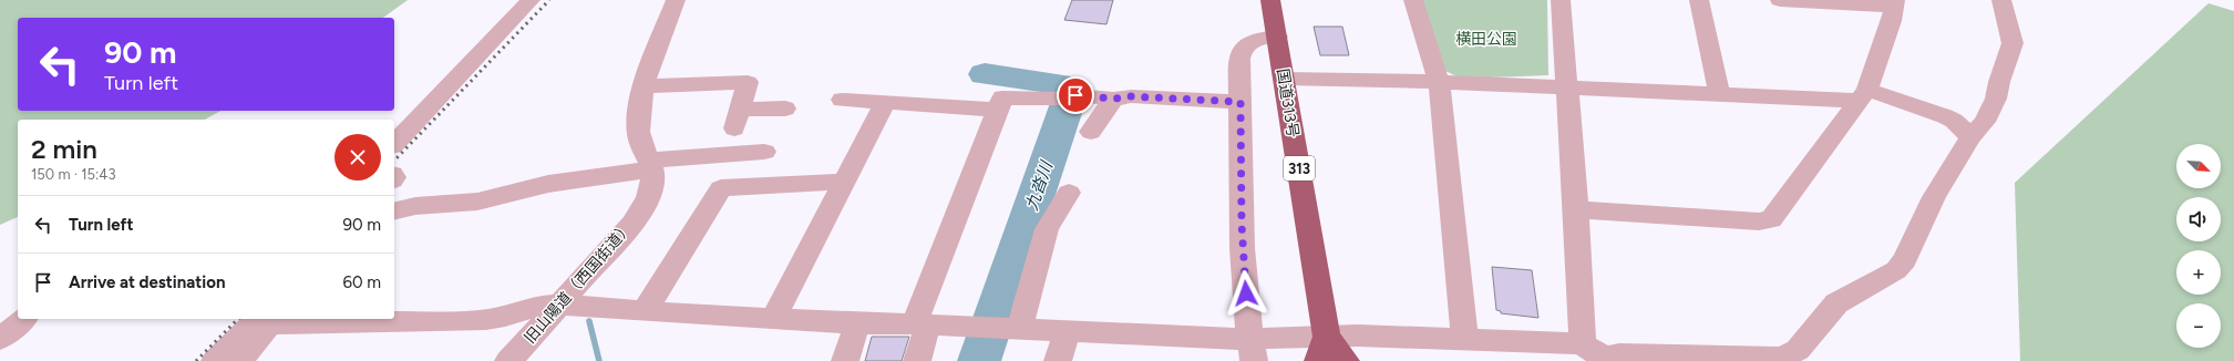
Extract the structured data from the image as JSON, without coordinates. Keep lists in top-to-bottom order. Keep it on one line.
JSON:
{"streets":{"highway":["国道313号","313"],"street":["旧山陽道（西国街道）"]},"water":["九沓川"],"parks":["横田公園"],"north":"bottom right","page":{"turn":["90 m","Turn left"],"heading":["2 min","150 m · 15:43"],"map_buttons":["+","−"],"list":[{"name":"Turn left","value":"90 m"},{"name":"Arrive at destination","value":"60 m"}]}}
